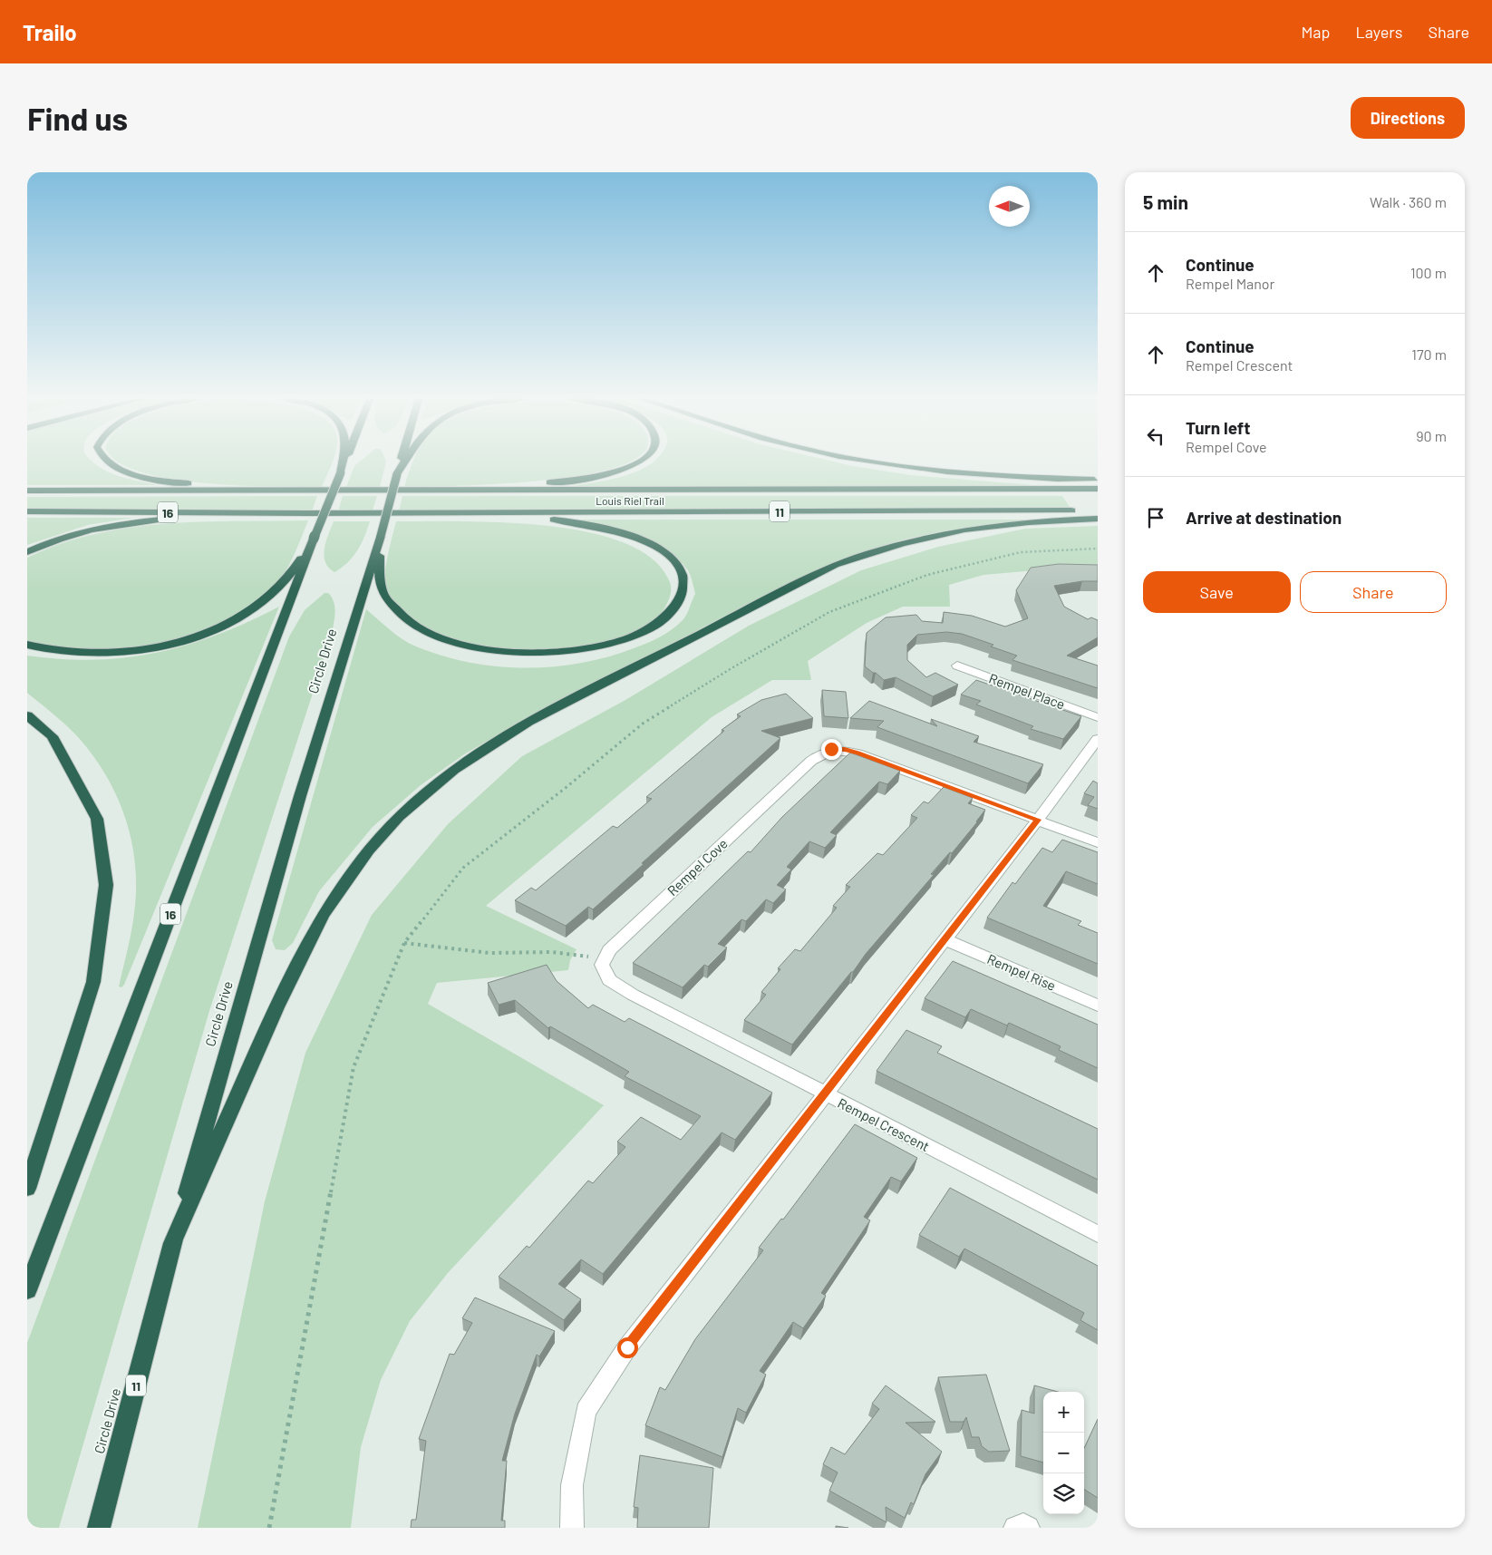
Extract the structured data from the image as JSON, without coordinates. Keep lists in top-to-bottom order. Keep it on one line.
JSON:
{"streets":{"highway":["Louis Riel Trail","11","16","Circle Drive"],"street":["Rempel Place","Rempel Cove","Rempel Rise","Rempel Crescent"]},"crossings":[["Louis Riel Trail","16"],["Rempel Cove","Rempel Crescent"],["Rempel Rise","Rempel Crescent"]],"north":"left","page":{"header":"Trailo","nav":["Map","Layers","Share"],"buttons":["Directions",["Save","Share"]],"title":"Find us","heading":["5 min","Walk · 360 m"],"list":[["Continue","Rempel Manor","100 m"],["Continue","Rempel Crescent","170 m"],["Turn left","Rempel Cove","90 m"],"Arrive at destination"],"map_buttons":["+","−"]}}
